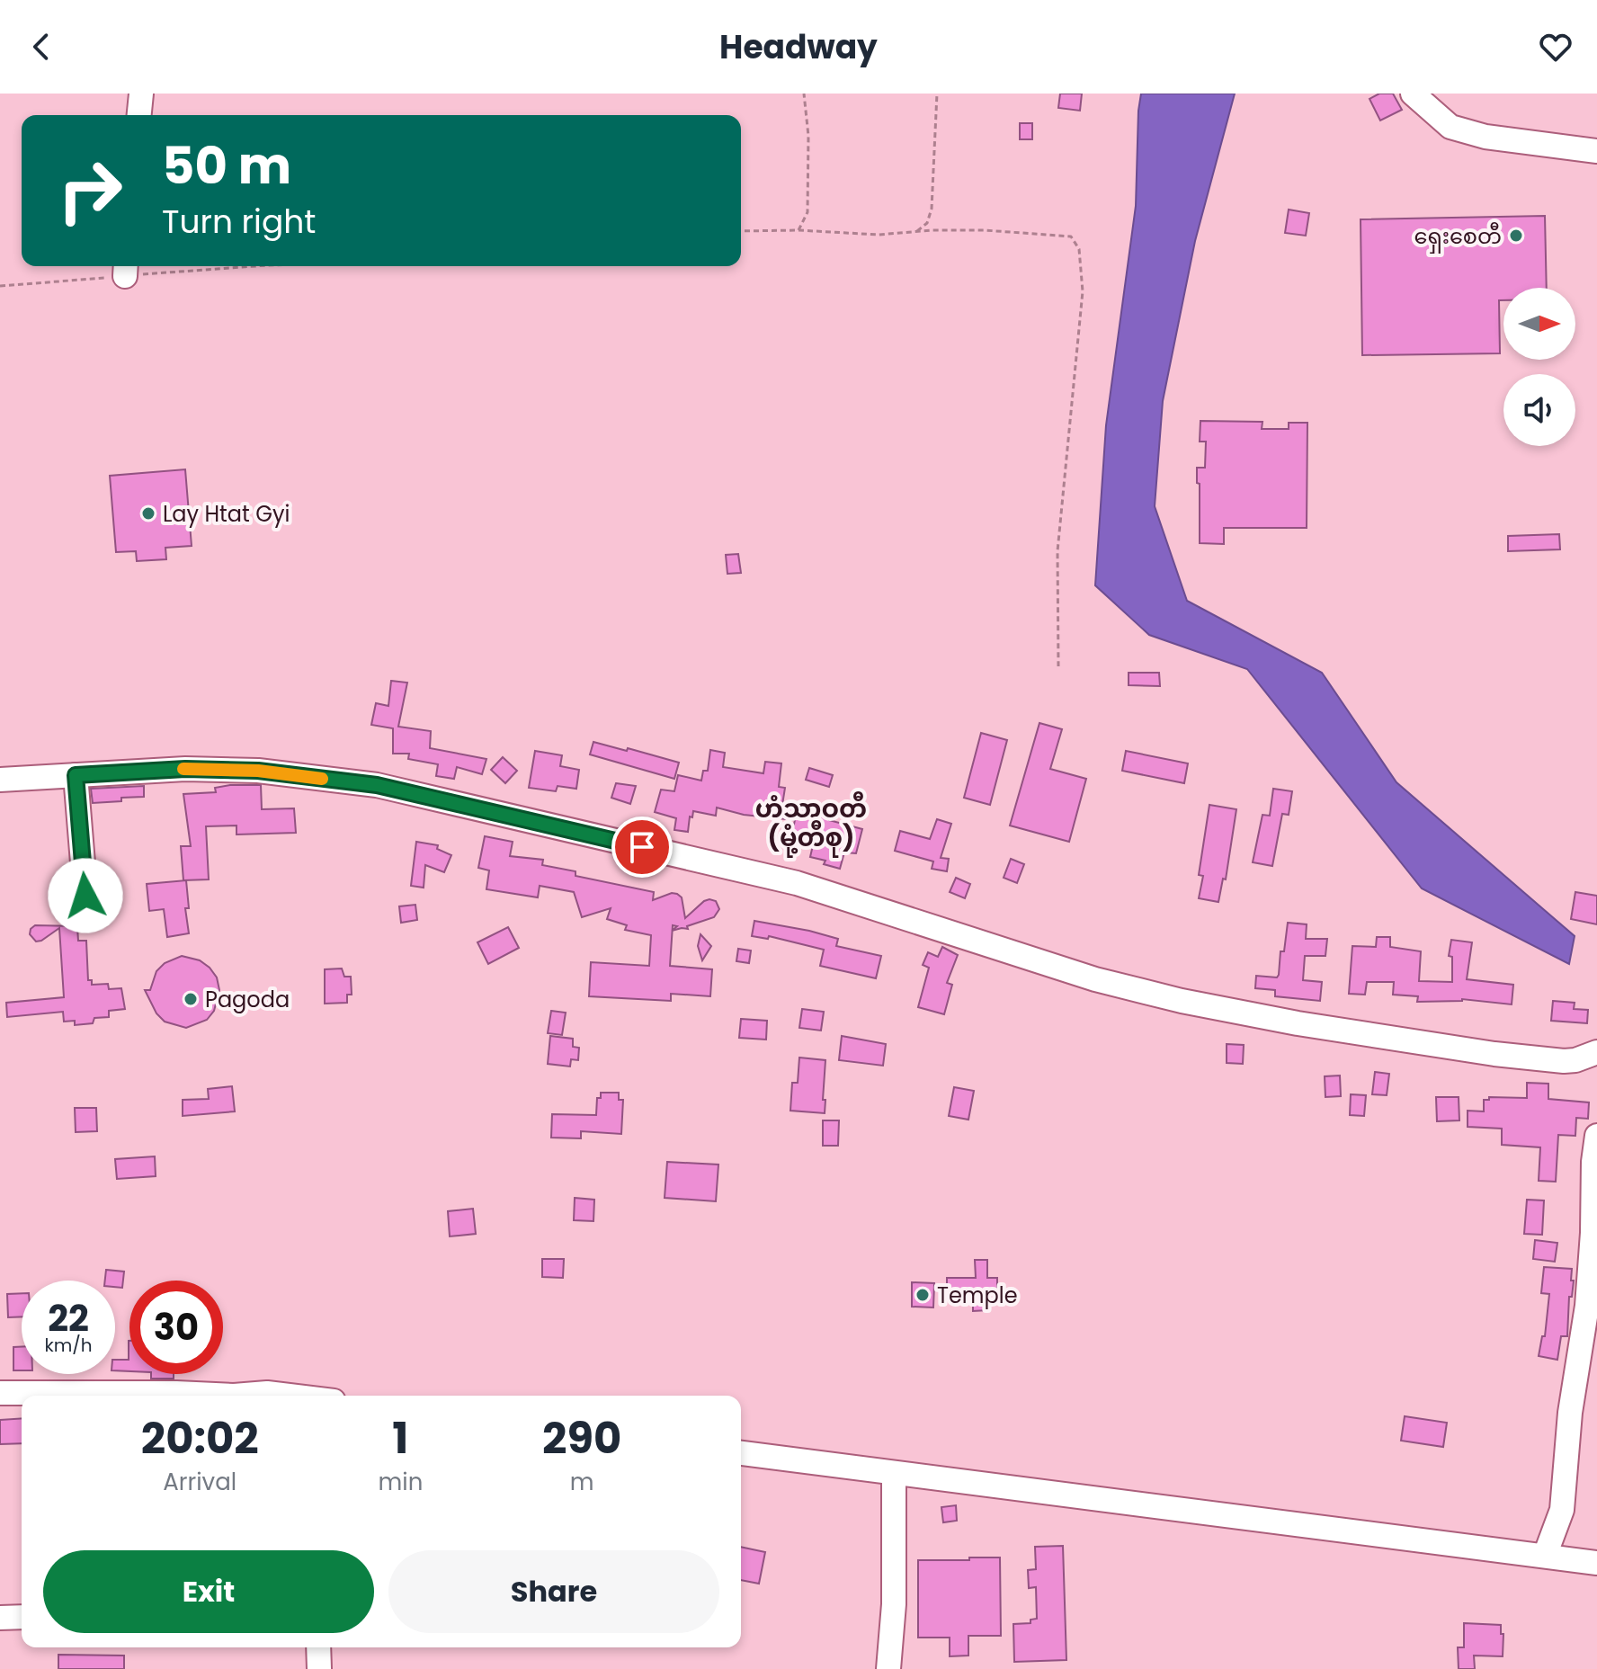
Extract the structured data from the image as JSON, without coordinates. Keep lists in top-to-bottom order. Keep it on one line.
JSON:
{"districts":["ဟံသာဝတီ (မုံ့တီစု)"],"places":["ရှေးစေတီ","Lay Htat Gyi","Pagoda","Temple"],"north":"right","page":{"header":"Headway","turn":["50 m","Turn right"],"speed":"22 km/h","limit":"30","eta":["20:02","Arrival","1","min","290","m"],"buttons":["Exit","Share"]}}
